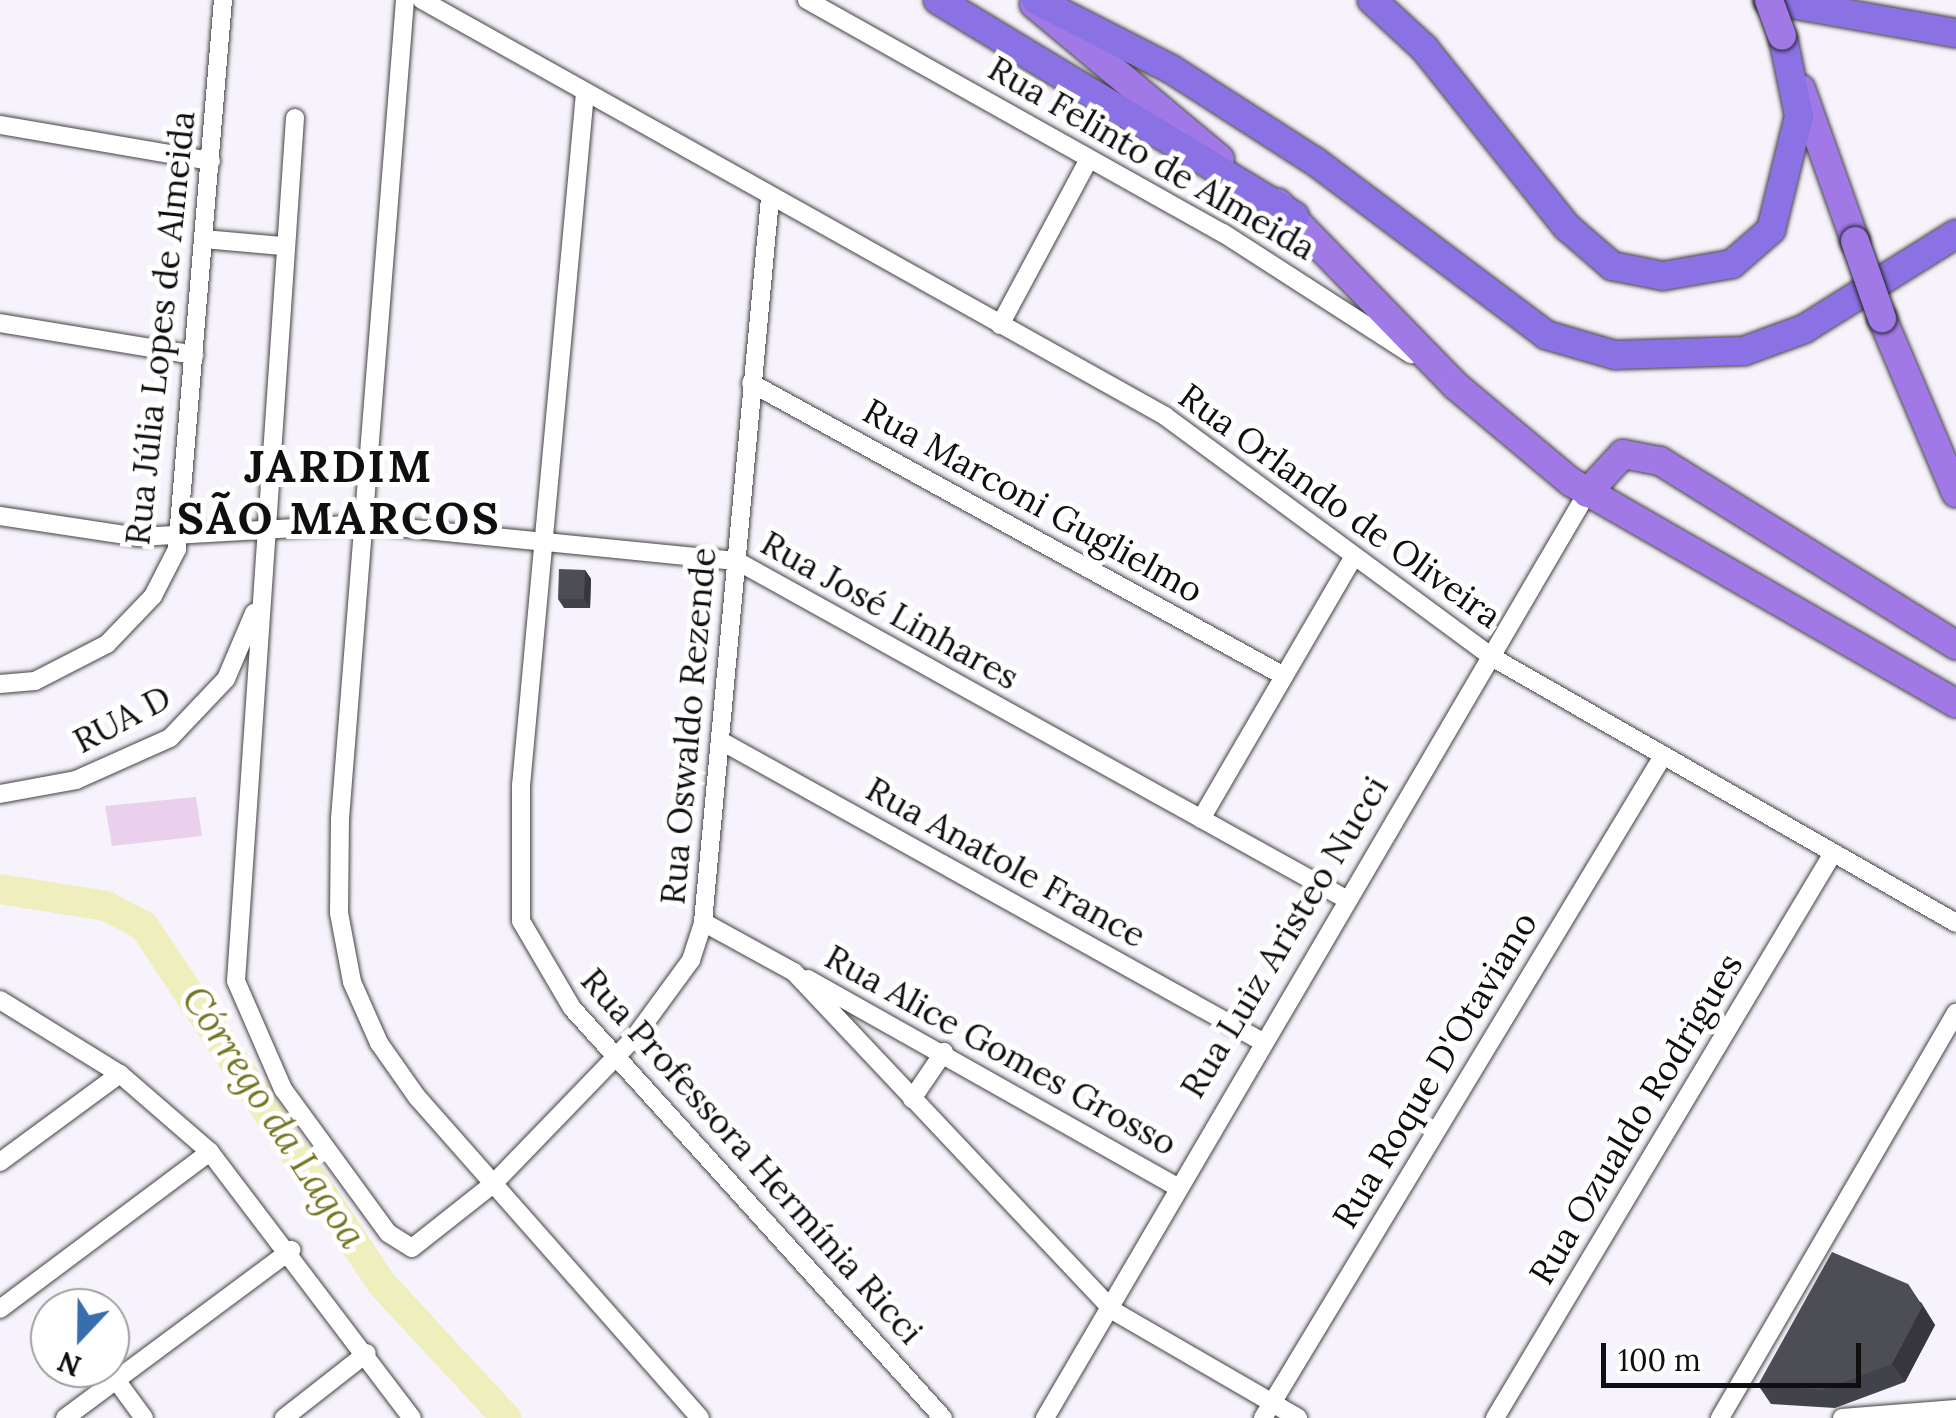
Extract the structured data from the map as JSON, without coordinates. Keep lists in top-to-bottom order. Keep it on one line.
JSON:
{"streets":{"street":["Rua Felinto de Almeida","Rua Júlia Lopes de Almeida","Rua Marconi Guglielmo","Rua Orlando de Oliveira","Rua José Linhares","RUA D","Rua Oswaldo Rezende","Rua Anatole France","Rua Luiz Aristeo Nucci","Rua Alice Gomes Grosso","Rua Roque D'Otaviano","Rua Ozualdo Rodrigues","Rua Professora Hermínia Ricci"]},"crossings":[["Rua Júlia Lopes de Almeida","Rua José Linhares"],["Rua Marconi Guglielmo","Rua Oswaldo Rezende"],["Rua Orlando de Oliveira","Rua Oswaldo Rezende"],["Rua Orlando de Oliveira","Rua Luiz Aristeo Nucci"],["Rua Orlando de Oliveira","Rua Roque D'Otaviano"],["Rua Orlando de Oliveira","Rua Ozualdo Rodrigues"],["Rua Orlando de Oliveira","Rua Professora Hermínia Ricci"],["Rua José Linhares","Rua Oswaldo Rezende"],["Rua José Linhares","Rua Luiz Aristeo Nucci"],["Rua José Linhares","Rua Professora Hermínia Ricci"],["RUA D","Rua Oswaldo Rezende"],["Rua Oswaldo Rezende","Rua Anatole France"],["Rua Oswaldo Rezende","Rua Alice Gomes Grosso"],["Rua Oswaldo Rezende","Rua Professora Hermínia Ricci"],["Rua Anatole France","Rua Luiz Aristeo Nucci"],["Rua Luiz Aristeo Nucci","Rua Alice Gomes Grosso"]],"districts":["JARDIM SÃO MARCOS"],"water":["Córrego da Lagoa"],"scale_bar":"100 m","north":"bottom"}
